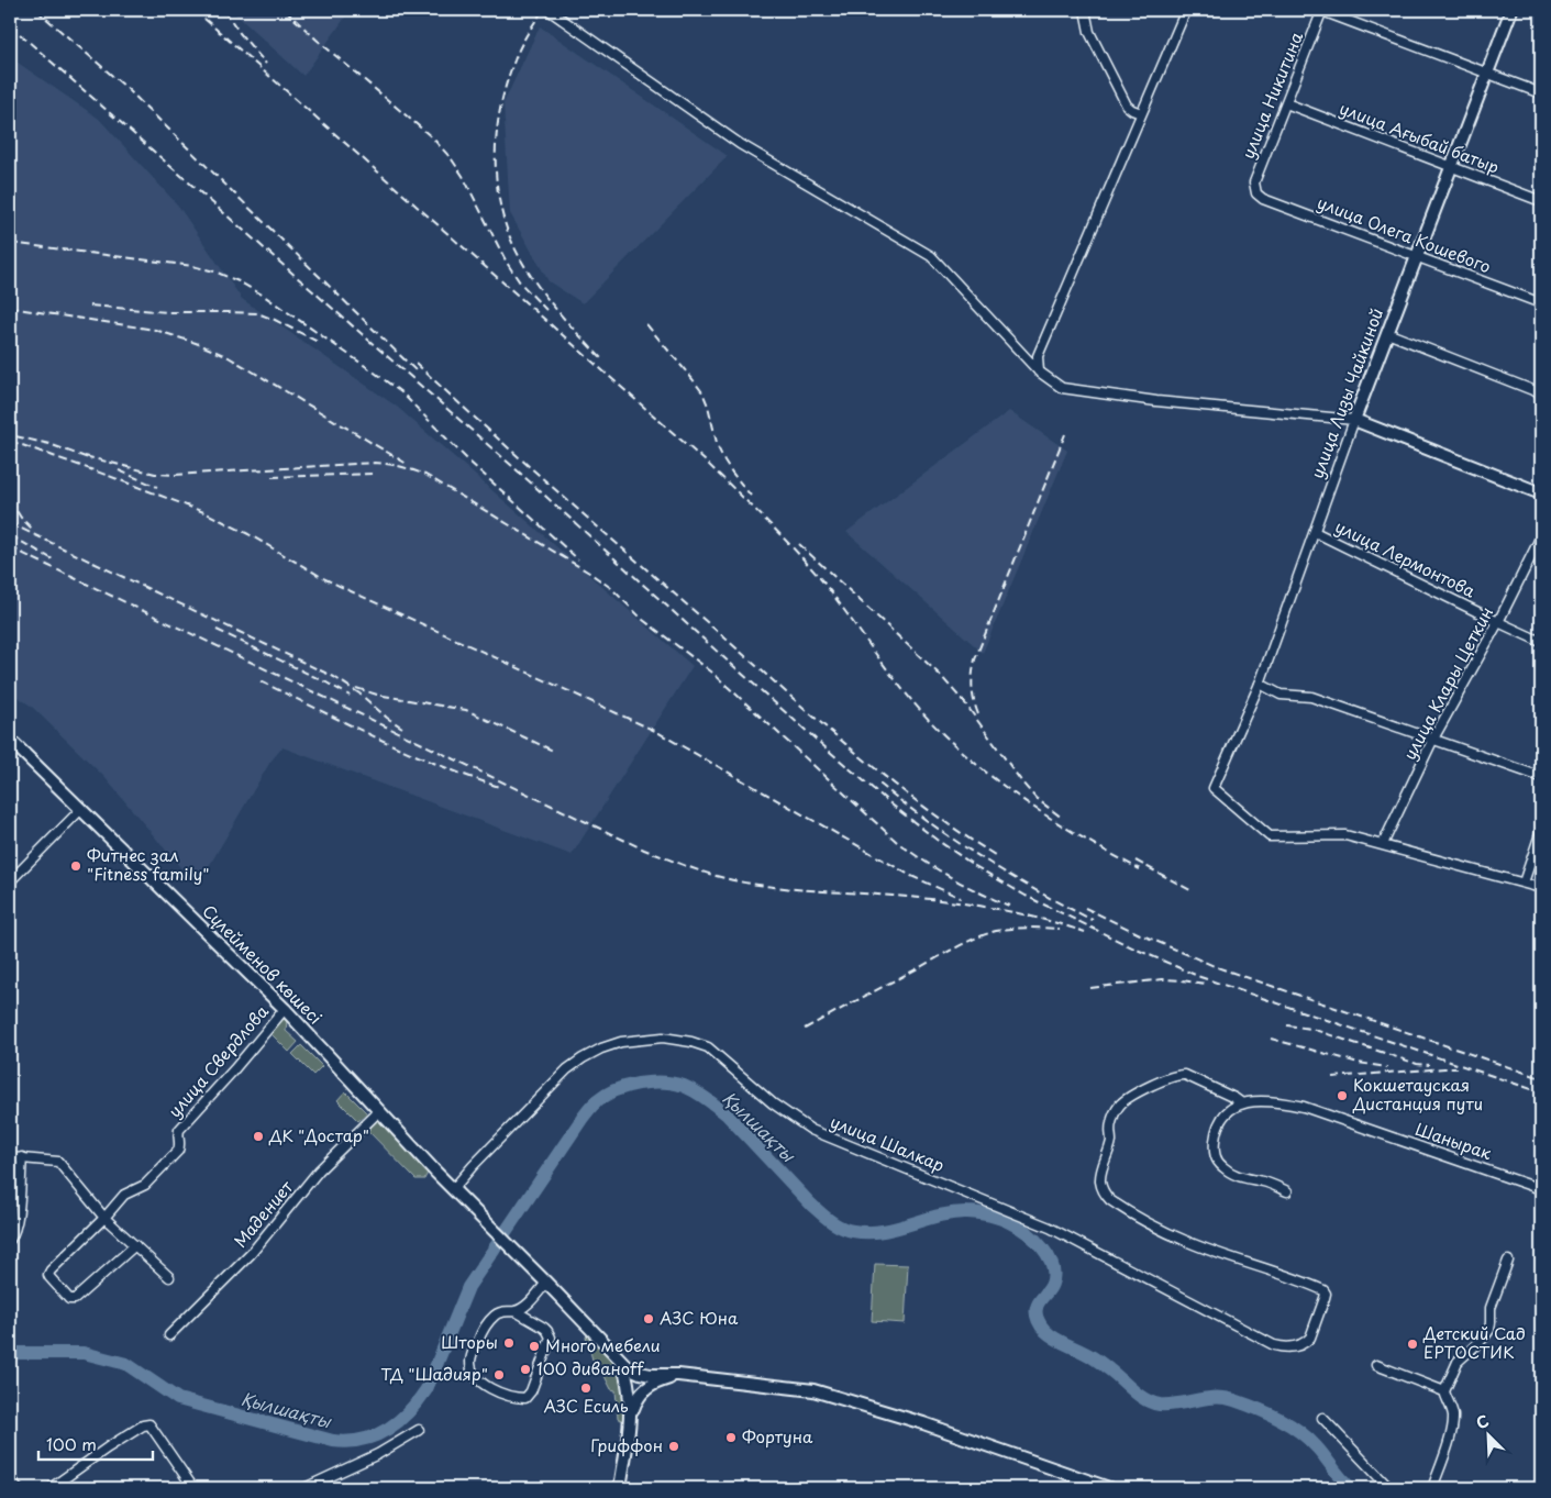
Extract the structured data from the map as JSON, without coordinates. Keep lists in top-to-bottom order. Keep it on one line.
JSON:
{"streets":{"street":["улица Никитина","улица Ағыбай батыр","улица Олега Кошевого","улица Лизы Чайкиной","улица Лермонтова","улица Клары Цеткин","Сүлейменов көшесі","улица Свердлова","Шанырак","улица Шалкар","Мадениет"]},"crossings":[["улица Никитина","улица Ағыбай батыр"],["улица Никитина","улица Олега Кошевого"],["улица Ағыбай батыр","улица Лизы Чайкиной"],["улица Олега Кошевого","улица Лизы Чайкиной"],["улица Лизы Чайкиной","улица Лермонтова"],["улица Лизы Чайкиной","улица Клары Цеткин"],["улица Лермонтова","улица Клары Цеткин"],["Сүлейменов көшесі","улица Свердлова"],["Сүлейменов көшесі","улица Шалкар"],["Сүлейменов көшесі","Мадениет"],["Шанырак","улица Шалкар"]],"water":["Қылшақты"],"places":["Фитнес зал \"Fitness family\"","Кокшетауская Дистанция пути","ДК \"Достар\"","АЗС Юна","Шторы","Детский Сад ЕРТОСТИК","Много мебели","100 диваноff","ТД \"Шадияр\"","АЗС Есиль","Фортуна","Гриффон"],"scale_bar":"100 m","north":"top left"}
